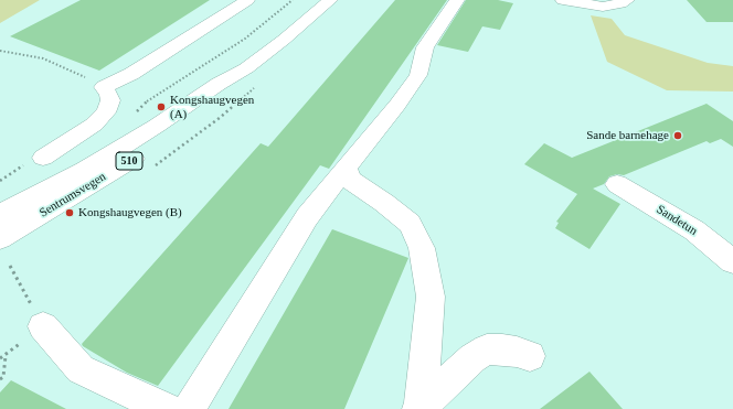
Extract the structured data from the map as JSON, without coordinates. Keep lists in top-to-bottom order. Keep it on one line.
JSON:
{"streets":{"main road":["510","Sentrumsvegen","Sandetun"]},"places":["Kongshaugvegen (A)","Sande barnehage","Kongshaugvegen (B)"]}
